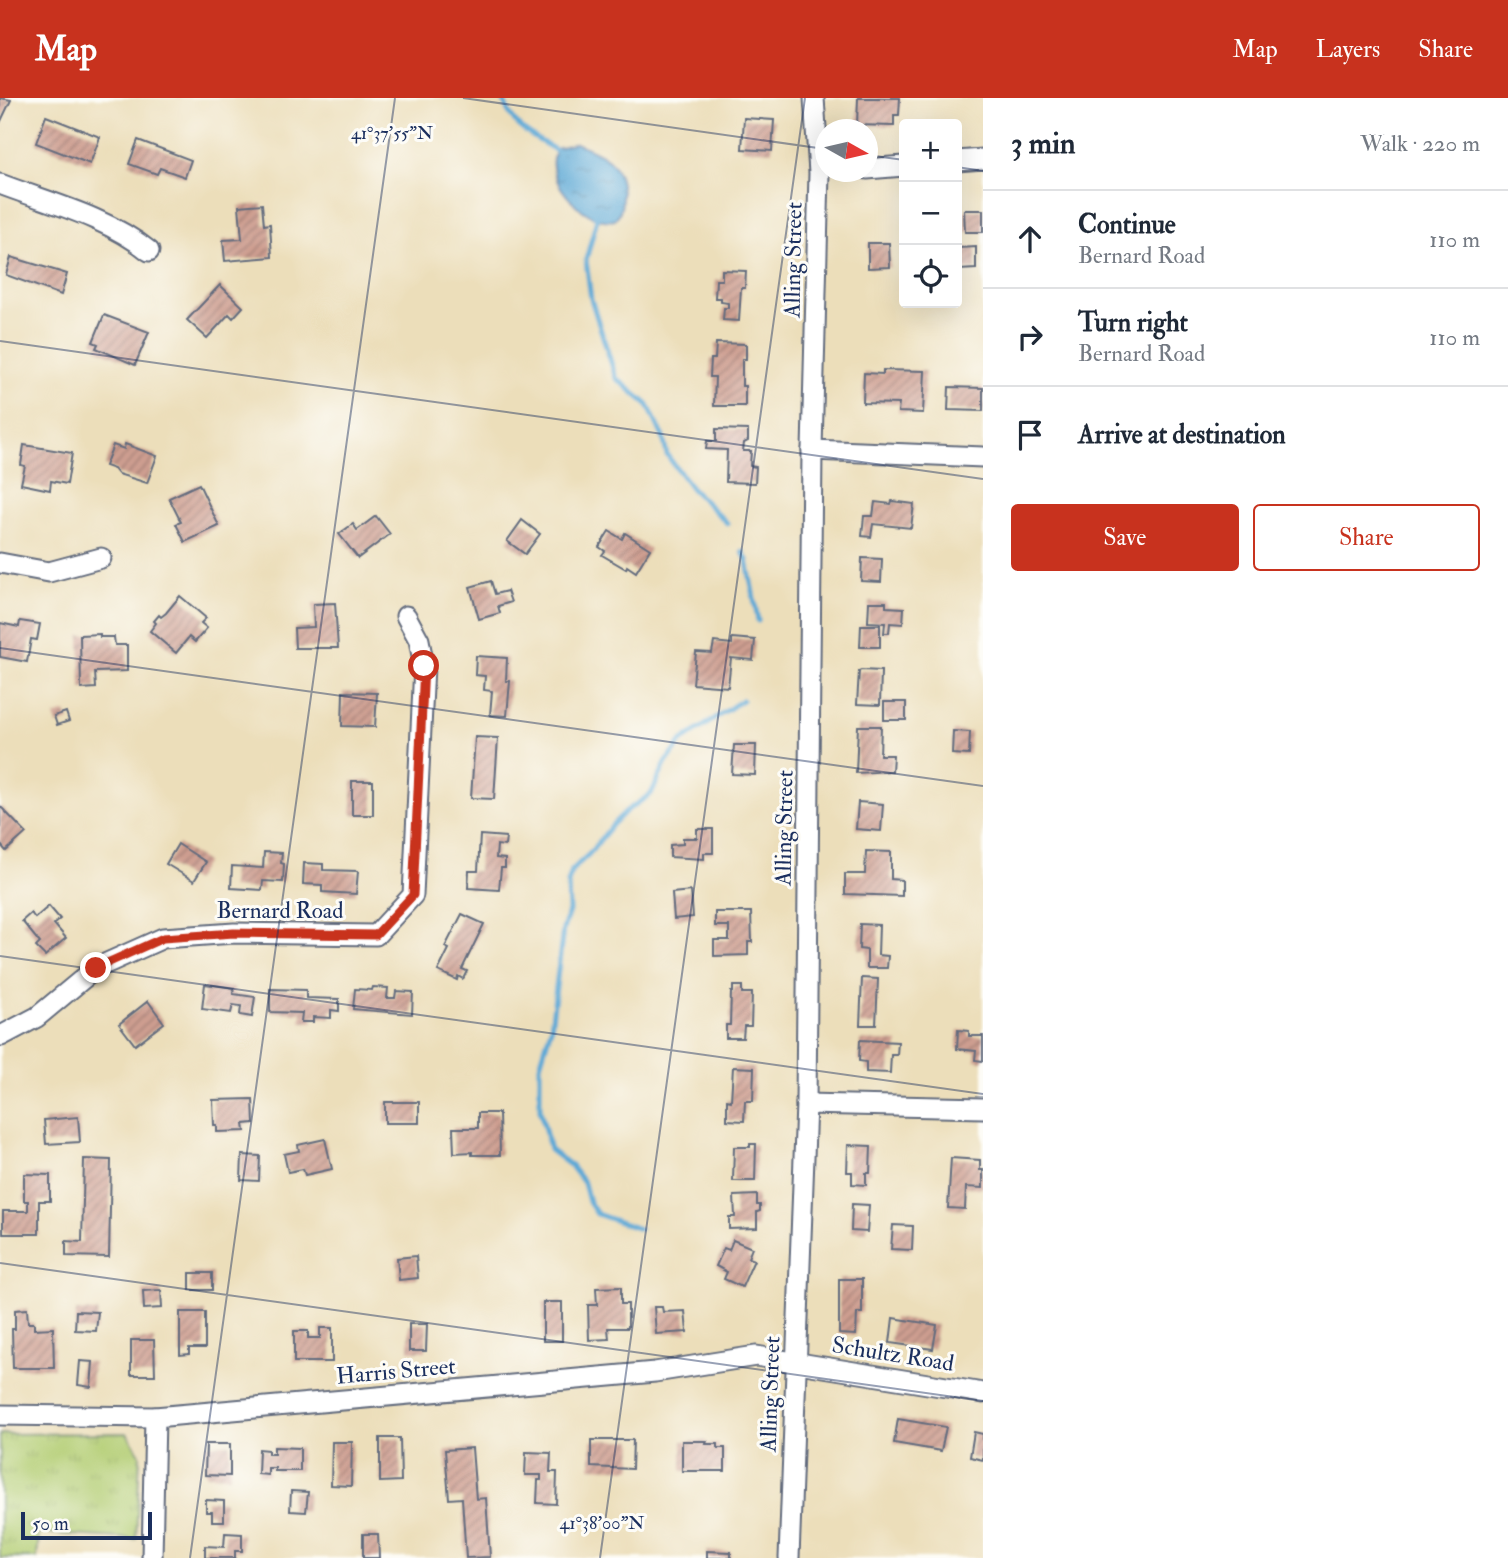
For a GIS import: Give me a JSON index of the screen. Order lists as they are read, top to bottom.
{
  "streets": {
    "street": [
      "Alling Street",
      "Bernard Road",
      "Schultz Road",
      "Harris Street"
    ]
  },
  "crossings": [
    ["Alling Street", "Schultz Road"],
    ["Alling Street", "Harris Street"],
    ["Schultz Road", "Harris Street"]
  ],
  "scale_bar": "50 m",
  "north": "right",
  "page": {
    "header": "Map",
    "nav": ["Map", "Layers", "Share"],
    "heading": ["3 min", "Walk · 220 m"],
    "map_buttons": ["+", "−"],
    "list": [
      ["Continue", "Bernard Road", "110 m"],
      ["Turn right", "Bernard Road", "110 m"],
      "Arrive at destination"
    ],
    "buttons": ["Save", "Share"],
    "scale": "50 m"
  },
  "coordinates": ["41°37'55\"N", "41°38'00\"N"]
}
